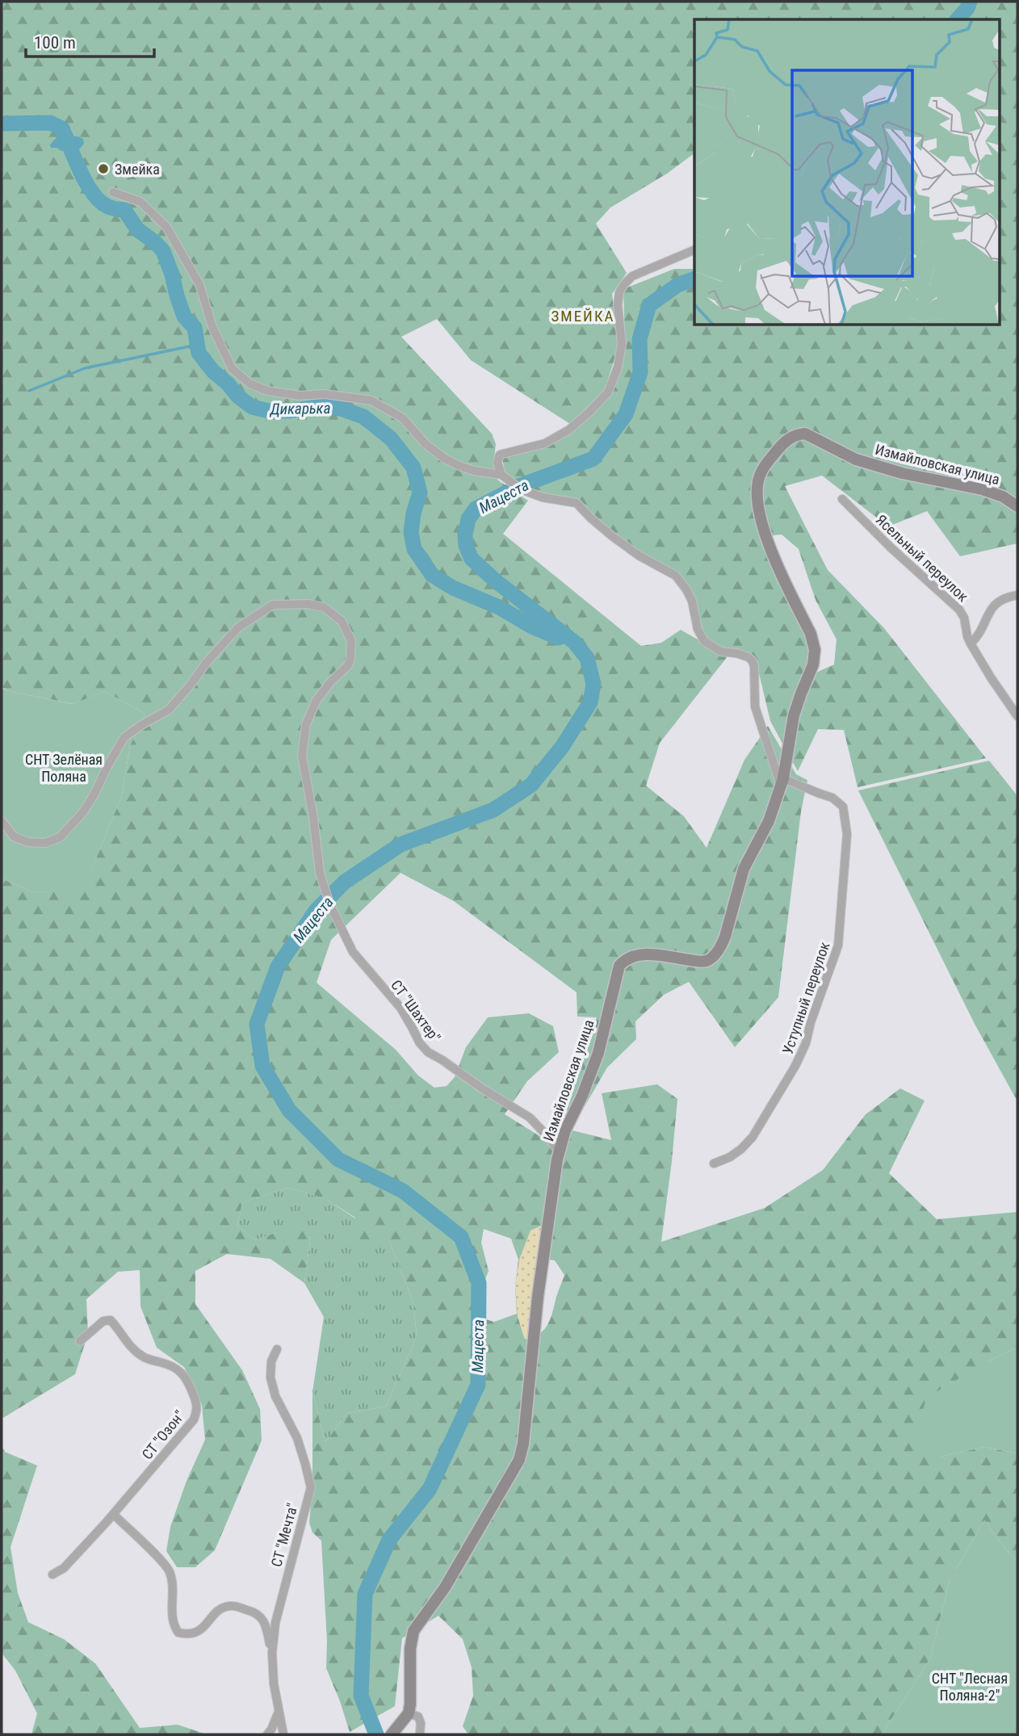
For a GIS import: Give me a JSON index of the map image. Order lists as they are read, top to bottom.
{
  "streets": {
    "street": [
      "Измайловская улица",
      "Ясельный переулок",
      "Уступный переулок",
      "СТ \"Шахтер\"",
      "СТ \"Озон\"",
      "СТ \"Мечта\""
    ]
  },
  "crossings": [
    ["Измайловская улица", "Уступный переулок"],
    ["Измайловская улица", "СТ \"Шахтер\""]
  ],
  "districts": ["ЗМЕЙКА"],
  "water": ["Дикарька", "Мацеста"],
  "parks": ["СНТ Зелёная Поляна", "СНТ \"Лесная Поляна-2\""],
  "places": ["Змейка"],
  "scale_bar": "100 m"
}
